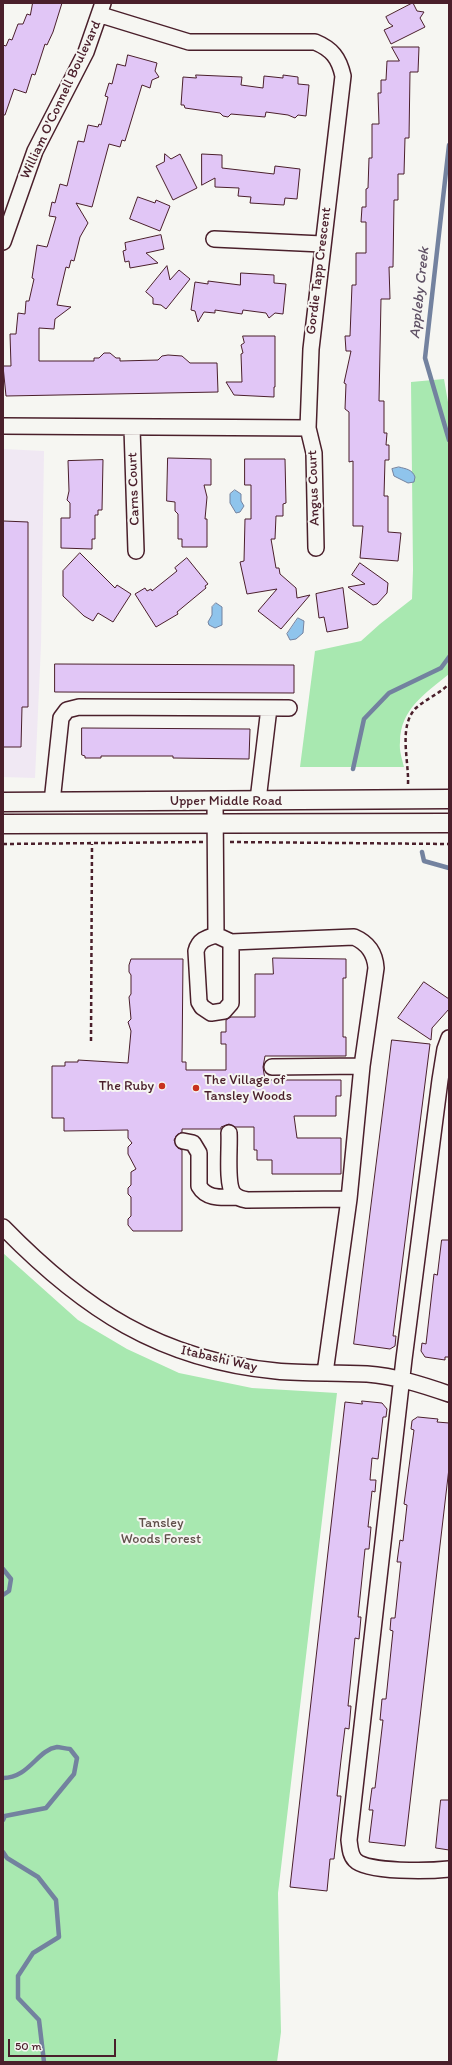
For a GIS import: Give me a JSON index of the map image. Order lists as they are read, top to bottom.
{
  "streets": {
    "main road": ["Upper Middle Road"],
    "street": [
      "William O'Connell Boulevard",
      "Gordie Tapp Crescent",
      "Angus Court",
      "Carns Court",
      "Itabashi Way"
    ]
  },
  "crossings": [
    ["William O'Connell Boulevard", "Gordie Tapp Crescent"],
    ["Gordie Tapp Crescent", "Angus Court"]
  ],
  "water": ["Appleby Creek"],
  "parks": ["Tansley Woods Forest"],
  "places": ["The Ruby", "The Village of Tansley Woods"],
  "scale_bar": "50 m"
}
